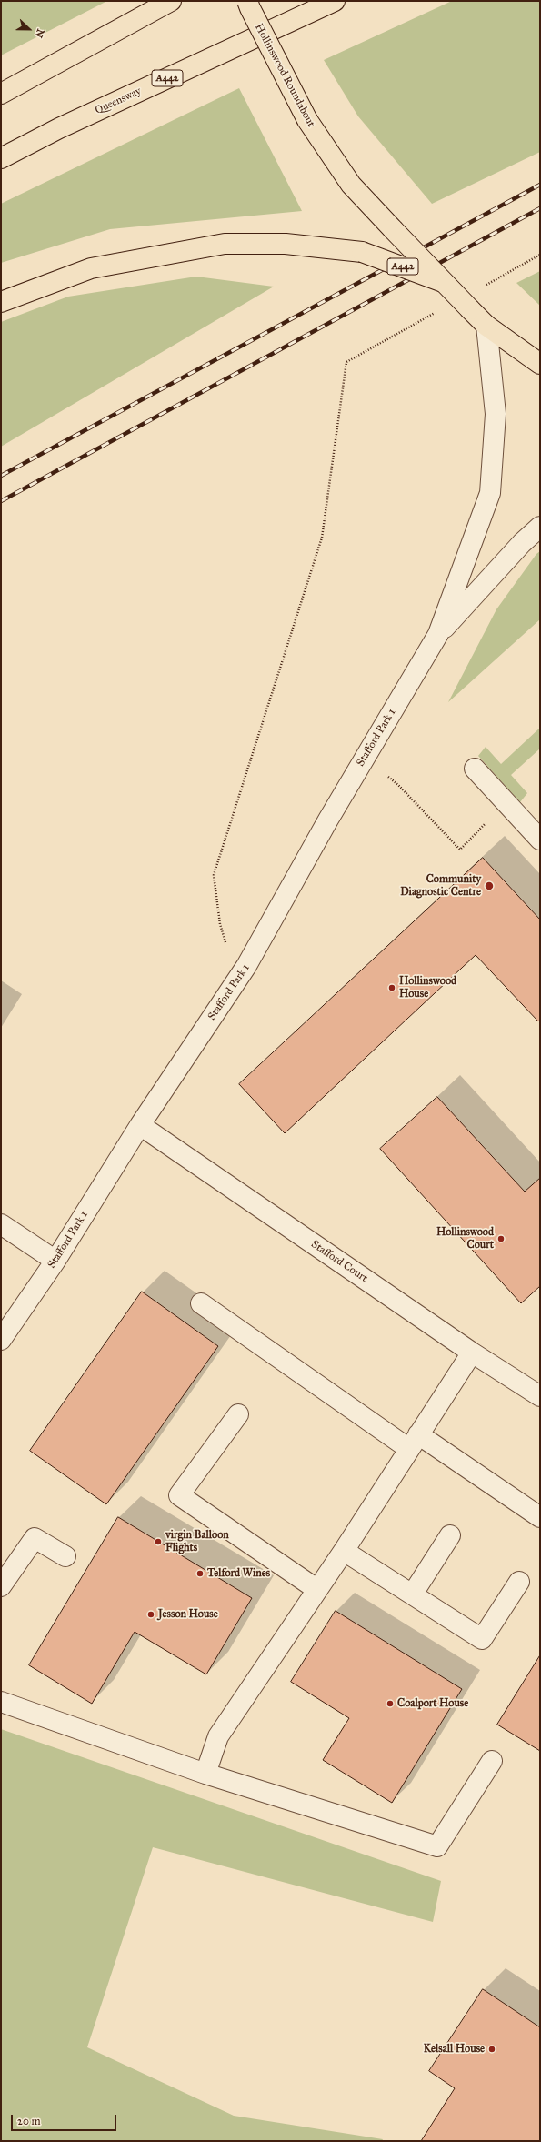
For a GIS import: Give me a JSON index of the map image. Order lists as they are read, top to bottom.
{
  "streets": {
    "main road": ["Hollinswood Roundabout", "A442", "Queensway"],
    "street": ["Stafford Park 1", "Stafford Court"]
  },
  "crossings": [
    ["Hollinswood Roundabout", "A442"],
    ["Stafford Park 1", "Stafford Court"]
  ],
  "places": [
    "Community Diagnostic Centre",
    "Hollinswood House",
    "Hollinswood Court",
    "virgin Balloon Flights",
    "Telford Wines",
    "Jesson House",
    "Coalport House",
    "Kelsall House"
  ],
  "scale_bar": "20 m",
  "north": "right"
}
